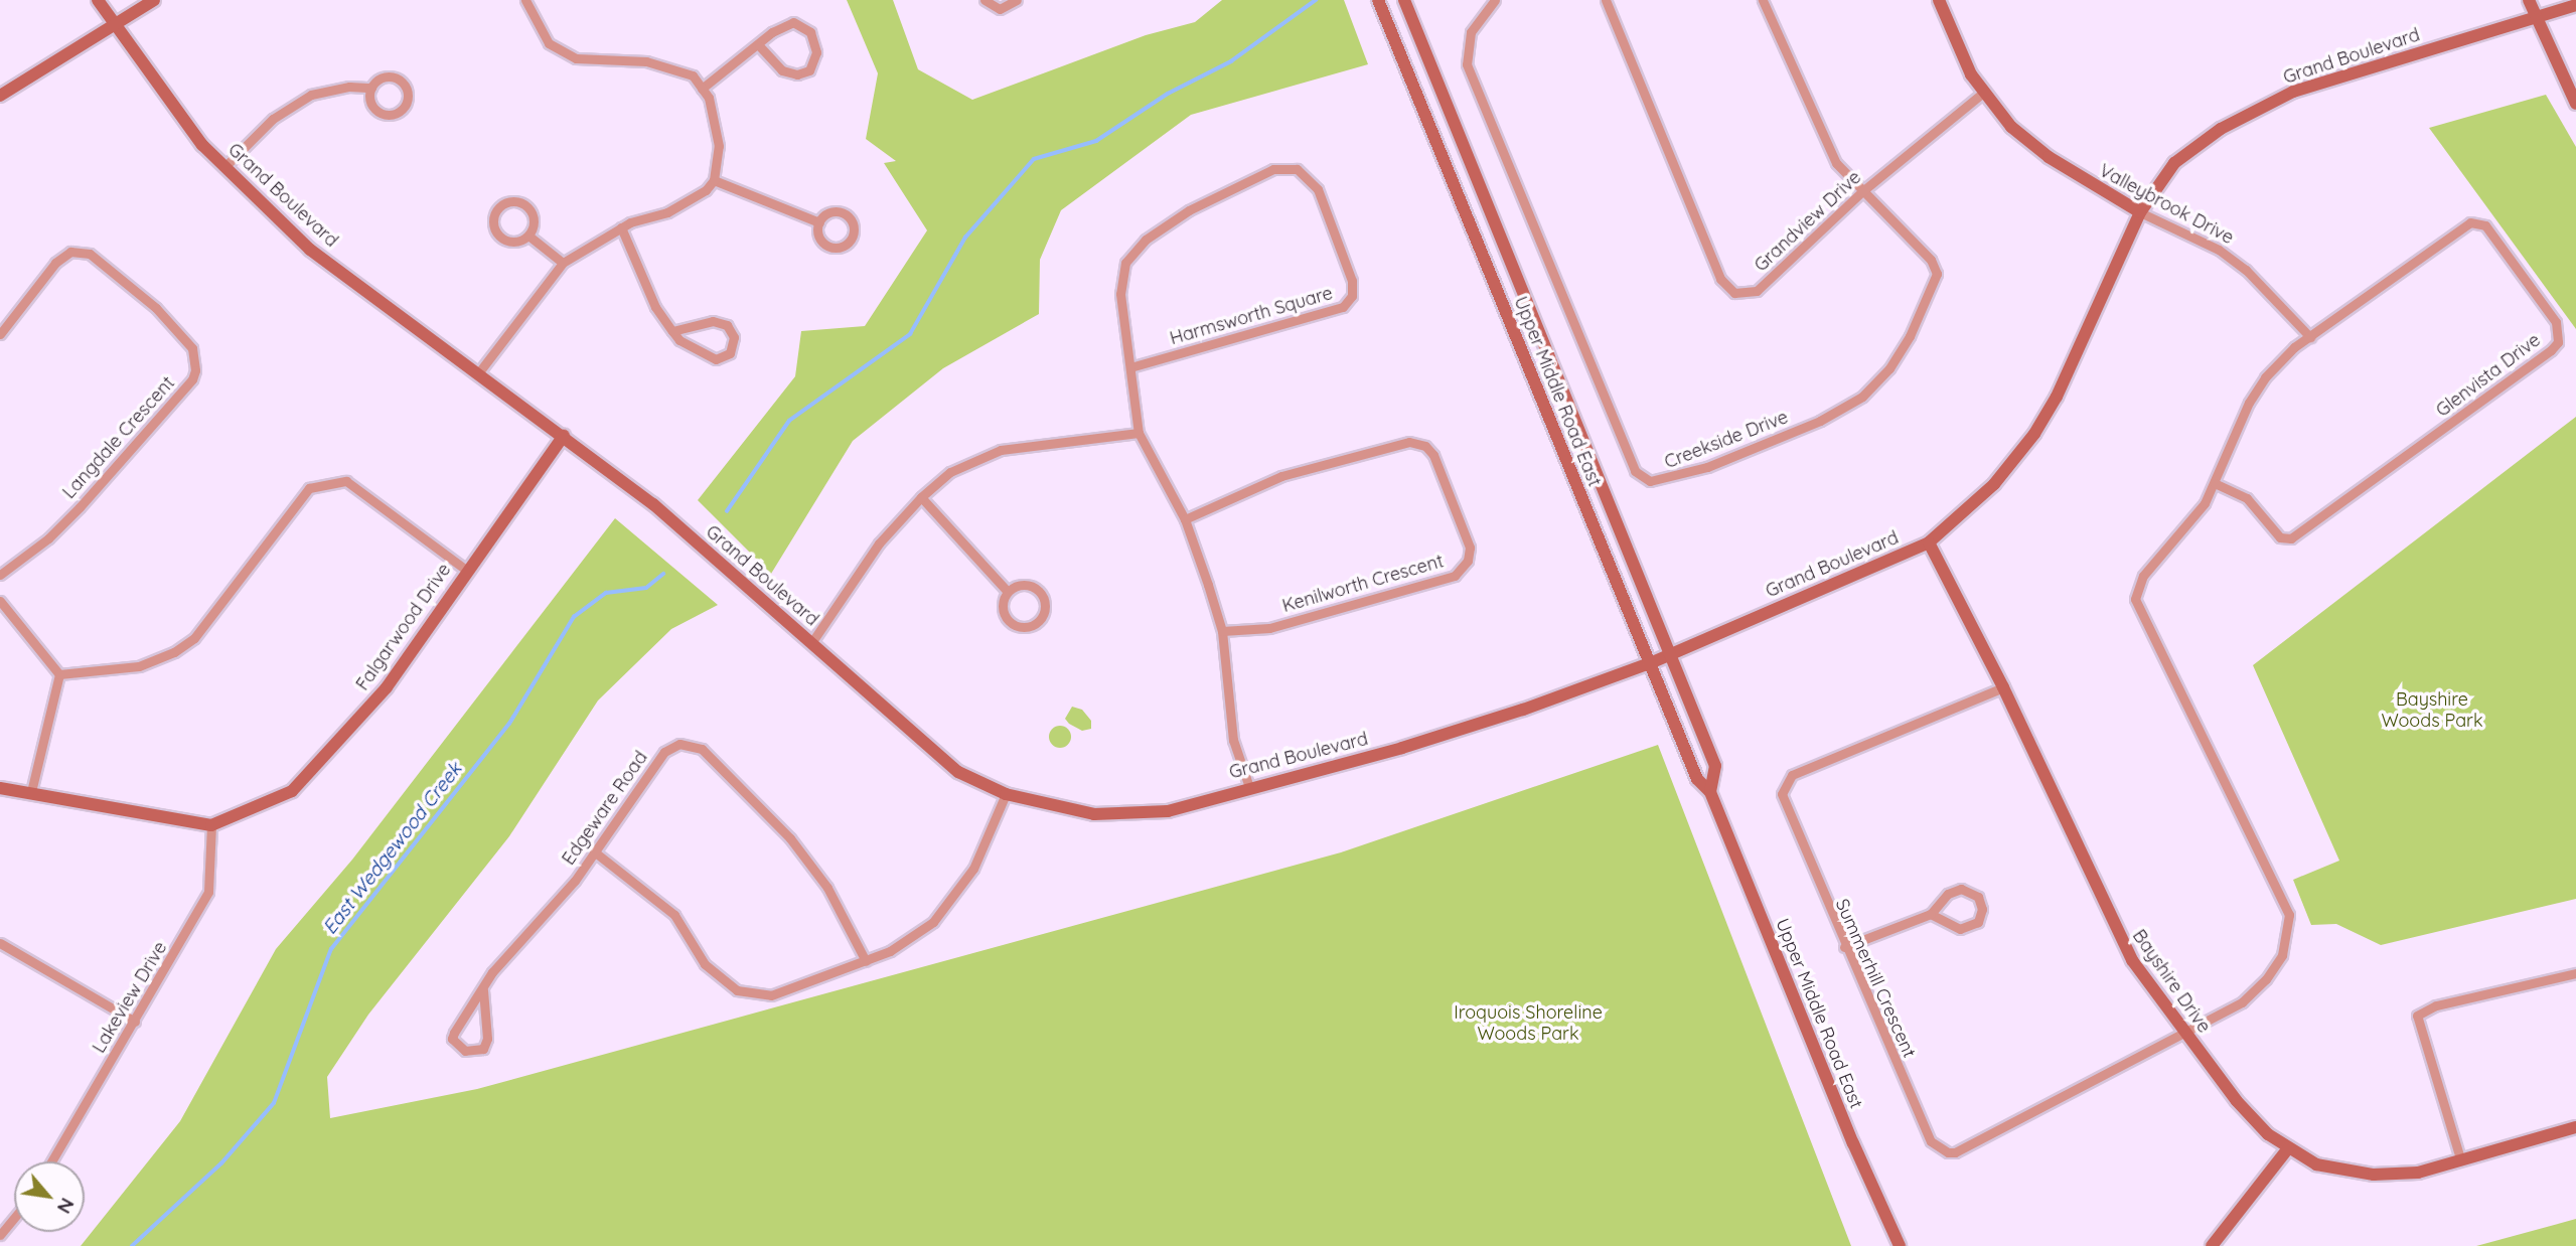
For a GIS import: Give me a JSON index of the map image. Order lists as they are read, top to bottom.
{
  "streets": {
    "street": [
      "Grand Boulevard",
      "Valleybrook Drive",
      "Grandview Drive",
      "Harmsworth Square",
      "Glenvista Drive",
      "Upper Middle Road East",
      "Langdale Crescent",
      "Creekside Drive",
      "Kenilworth Crescent",
      "Falgarwood Drive",
      "Edgeware Road",
      "Summerhill Crescent",
      "Bayshire Drive",
      "Lakeview Drive"
    ]
  },
  "crossings": [
    ["Grand Boulevard", "Valleybrook Drive"],
    ["Grand Boulevard", "Harmsworth Square"],
    ["Grand Boulevard", "Upper Middle Road East"],
    ["Grand Boulevard", "Falgarwood Drive"],
    ["Grand Boulevard", "Bayshire Drive"],
    ["Valleybrook Drive", "Grandview Drive"],
    ["Valleybrook Drive", "Glenvista Drive"],
    ["Grandview Drive", "Creekside Drive"],
    ["Harmsworth Square", "Kenilworth Crescent"],
    ["Glenvista Drive", "Summerhill Crescent"],
    ["Glenvista Drive", "Bayshire Drive"],
    ["Falgarwood Drive", "Lakeview Drive"],
    ["Summerhill Crescent", "Bayshire Drive"]
  ],
  "water": ["East Wedgewood Creek"],
  "parks": ["Bayshire Woods Park", "Iroquois Shoreline Woods Park"],
  "north": "bottom right"
}
